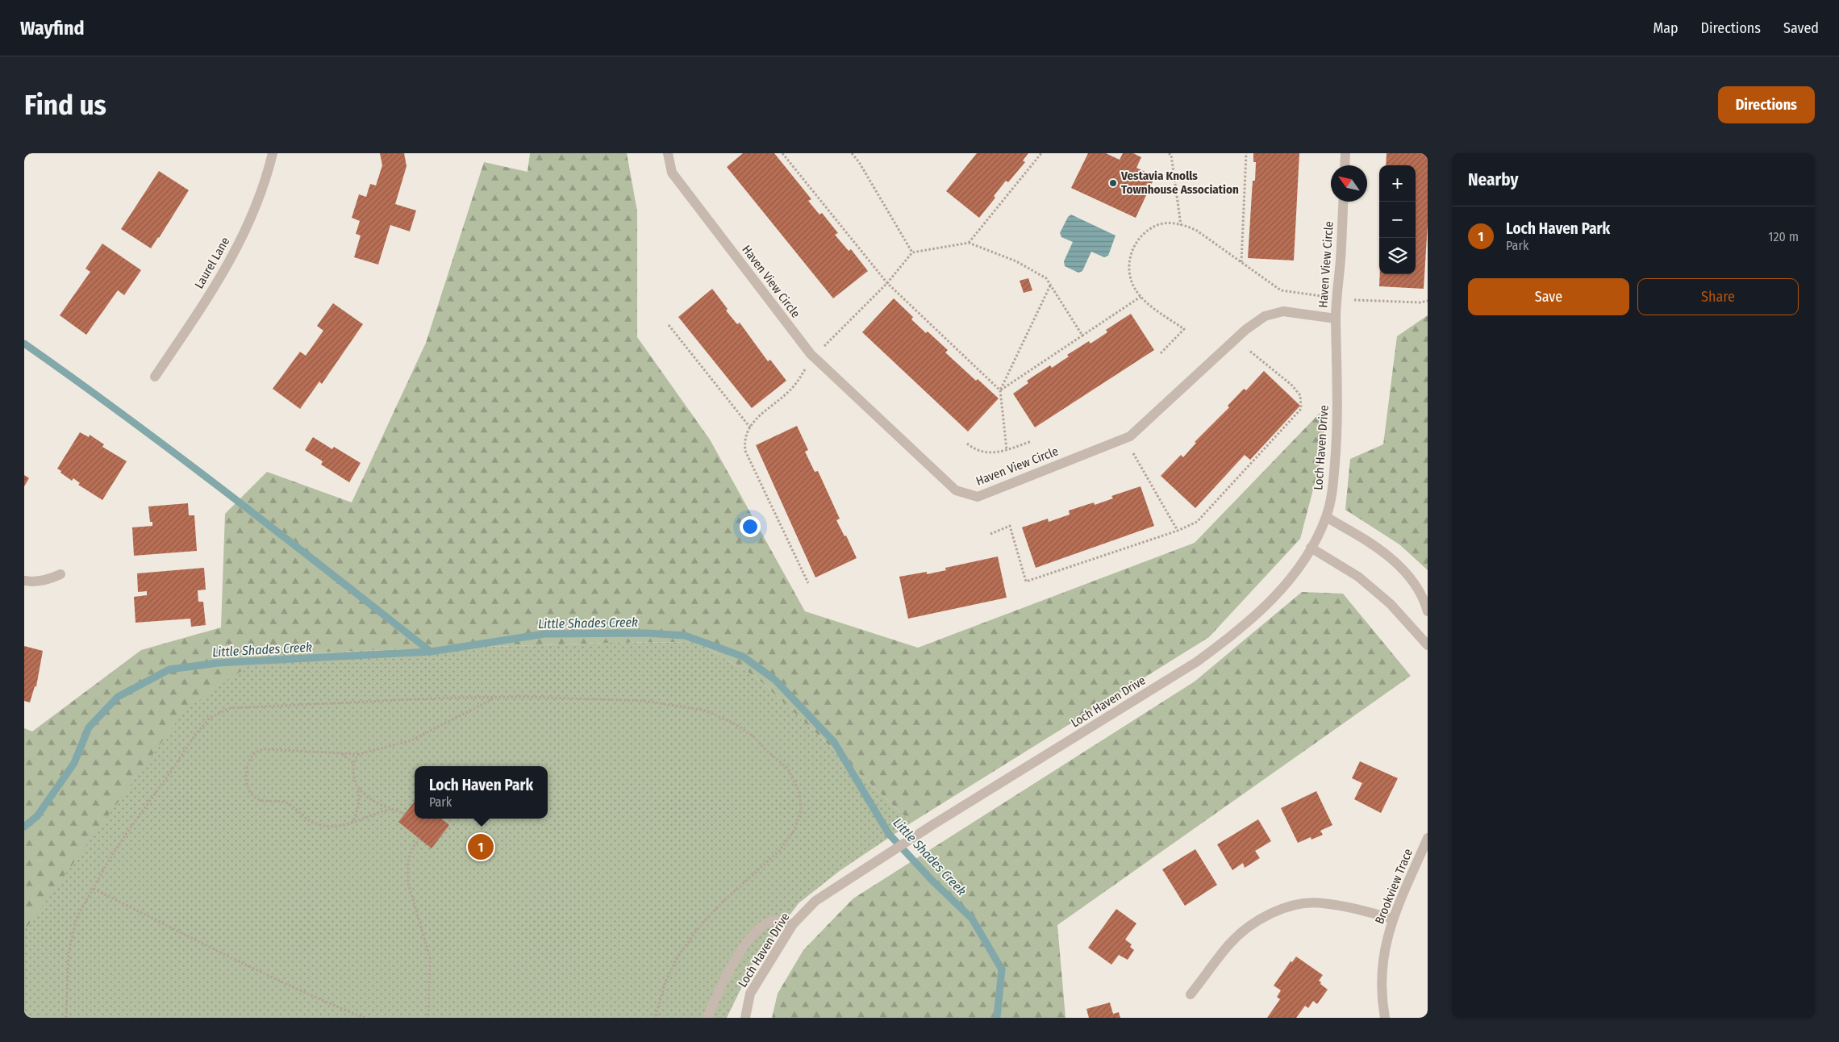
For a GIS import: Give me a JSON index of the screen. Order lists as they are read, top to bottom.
{
  "streets": {
    "street": [
      "Laurel Lane",
      "Haven View Circle",
      "Loch Haven Drive",
      "Brookview Trace"
    ]
  },
  "crossings": [
    ["Haven View Circle", "Loch Haven Drive"]
  ],
  "water": ["Little Shades Creek"],
  "places": ["Vestavia Knolls Townhouse Association"],
  "north": "top left",
  "page": {
    "header": "Wayfind",
    "nav": ["Map", "Directions", "Saved"],
    "buttons": [
      "Directions",
      ["Save", "Share"]
    ],
    "title": "Find us",
    "heading": "Nearby",
    "map_buttons": ["+", "−"],
    "list": [
      {
        "mark": "1",
        "name": "Loch Haven Park",
        "note": "Park",
        "value": "120 m"
      }
    ],
    "popup": ["Loch Haven Park", "Park"],
    "pins": "1"
  }
}
